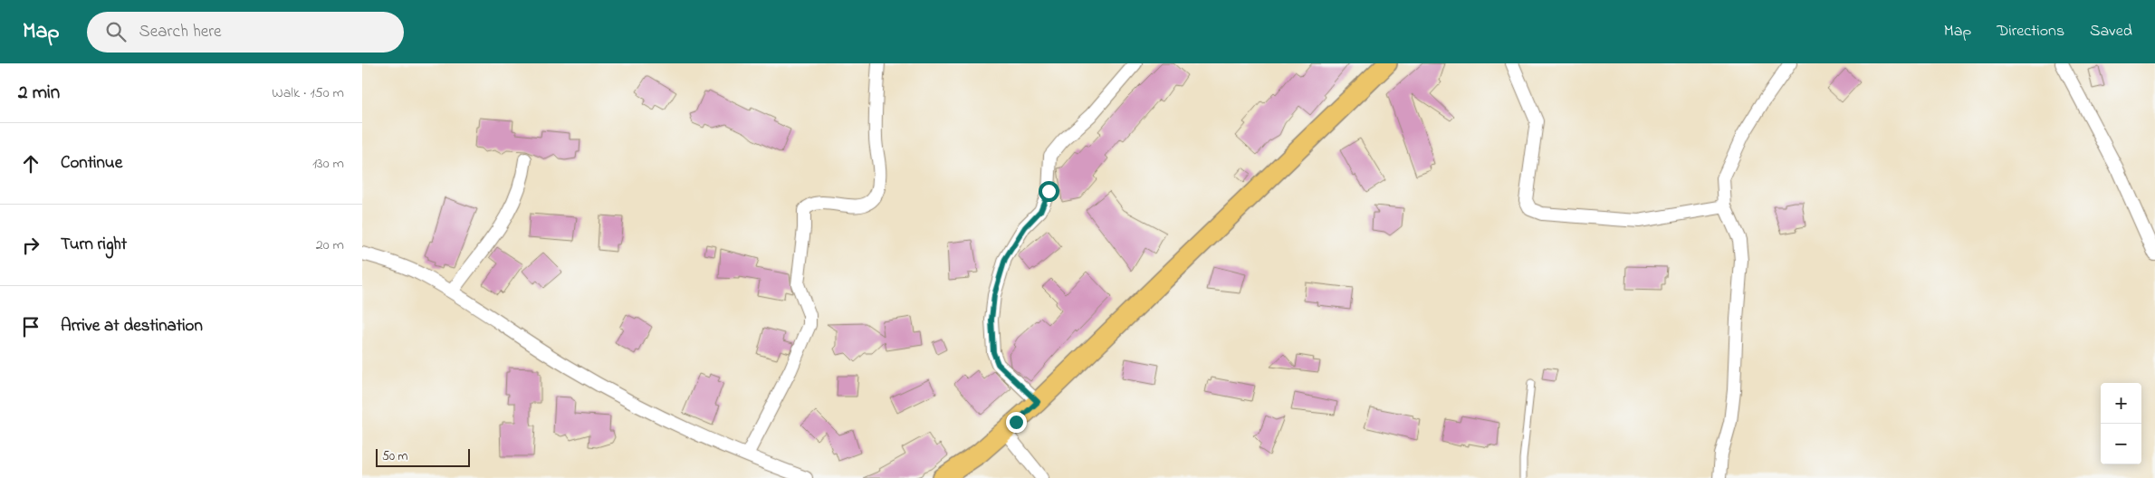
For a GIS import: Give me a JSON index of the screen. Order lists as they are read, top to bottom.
{
  "scale_bar": "50 m",
  "page": {
    "header": "Map",
    "search": "Search here",
    "nav": ["Map", "Directions", "Saved"],
    "heading": ["2 min", "Walk · 150 m"],
    "list": [
      ["Continue", "130 m"],
      ["Turn right", "20 m"],
      "Arrive at destination"
    ],
    "map_buttons": ["+", "−"],
    "scale": "50 m"
  }
}
